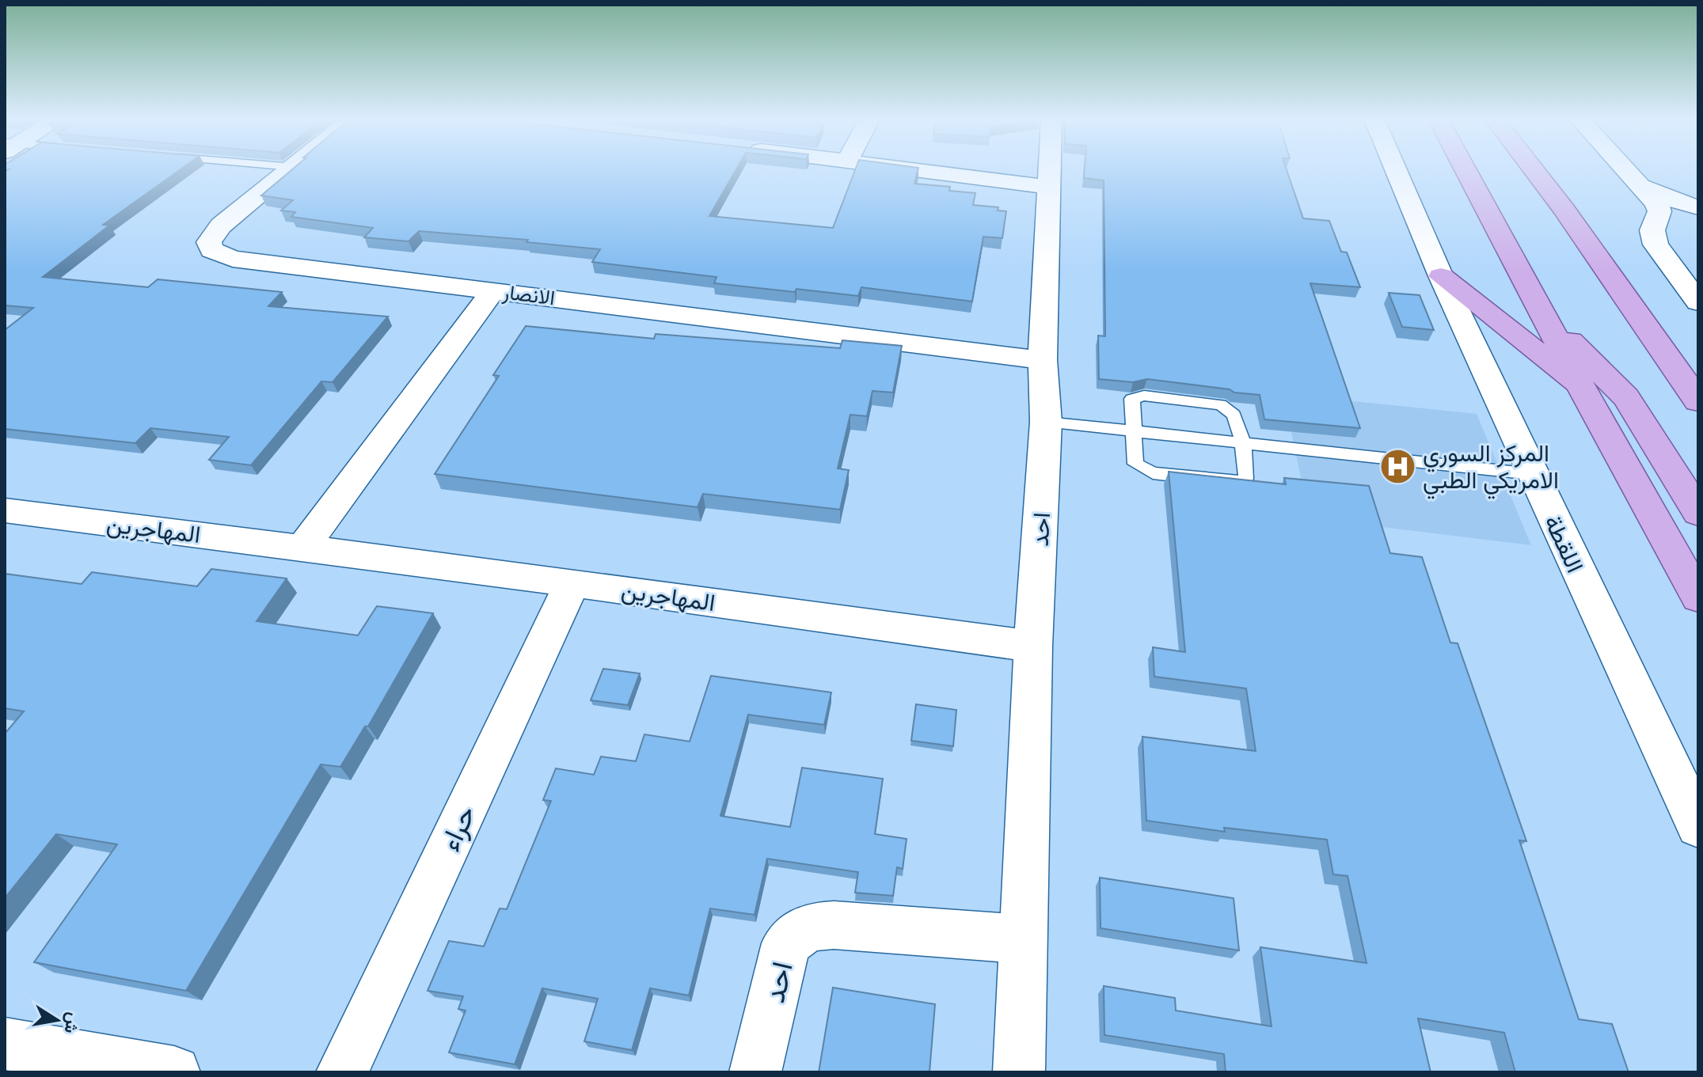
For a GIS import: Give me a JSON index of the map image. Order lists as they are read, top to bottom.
{
  "streets": {
    "street": [
      "الانصار",
      "المهاجرين",
      "احد",
      "اللقطة",
      "حراء"
    ]
  },
  "crossings": [
    ["الانصار", "احد"],
    ["المهاجرين", "احد"],
    ["المهاجرين", "حراء"]
  ],
  "places": {
    "hospital": ["المركز السوري الامريكي الطبي"]
  },
  "north": "right"
}
